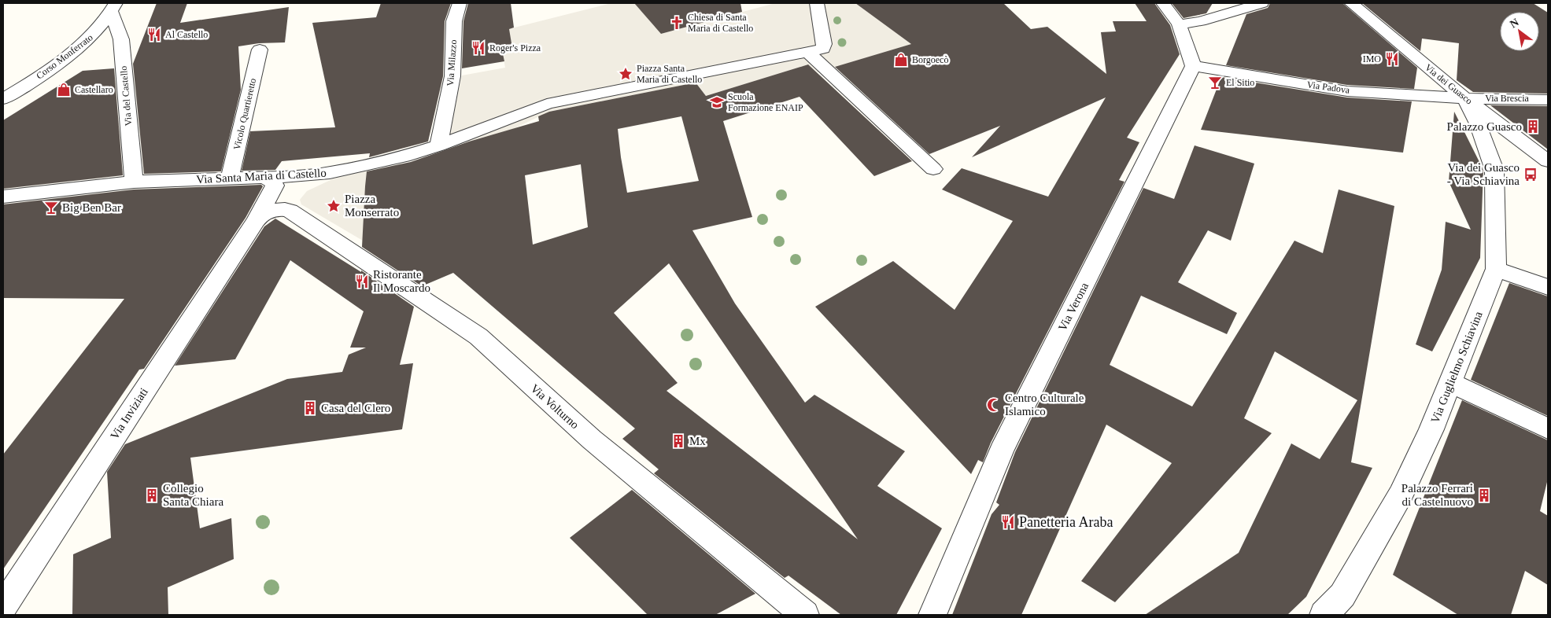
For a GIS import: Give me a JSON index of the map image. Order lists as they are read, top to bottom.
{
  "streets": {
    "street": [
      "Corso Monferrato",
      "Via Milazzo",
      "Via dei Guasco",
      "Via Padova",
      "Via del Castello",
      "Via Brescia",
      "Vicolo Quartieretto",
      "Via Santa Maria di Castello",
      "Via Verona",
      "Via Guglielmo Schiavina",
      "Via Volturno",
      "Via Inviziati"
    ]
  },
  "crossings": [
    ["Corso Monferrato", "Via del Castello"],
    ["Via Milazzo", "Via Santa Maria di Castello"],
    ["Via dei Guasco", "Via Padova"],
    ["Via dei Guasco", "Via Brescia"],
    ["Via dei Guasco", "Via Guglielmo Schiavina"],
    ["Via Padova", "Via Brescia"],
    ["Via Padova", "Via Verona"],
    ["Via Padova", "Via Guglielmo Schiavina"],
    ["Via del Castello", "Via Santa Maria di Castello"],
    ["Via Brescia", "Via Guglielmo Schiavina"],
    ["Vicolo Quartieretto", "Via Santa Maria di Castello"],
    ["Via Santa Maria di Castello", "Via Inviziati"]
  ],
  "places": {
    "church": ["Chiesa di Santa Maria di Castello"],
    "restaurant": [
      "Al Castello",
      "Roger's Pizza",
      "IMO",
      "Ristorante Il Moscardo",
      "Panetteria Araba"
    ],
    "shop": ["Borgoecò", "Castellaro"],
    "place": ["Piazza Santa Maria di Castello", "Piazza Monserrato"],
    "bar": ["El Sitio", "Big Ben Bar"],
    "school or university": ["Scuola Formazione ENAIP"],
    "building": [
      "Palazzo Guasco",
      "Casa del Clero",
      "Mx",
      "Collegio Santa Chiara",
      "Palazzo Ferrari di Castelnuovo"
    ],
    "bus stop": ["Via dei Guasco - Via Schiavina"],
    "mosque": ["Centro Culturale Islamico"]
  },
  "north": "top left"
}
